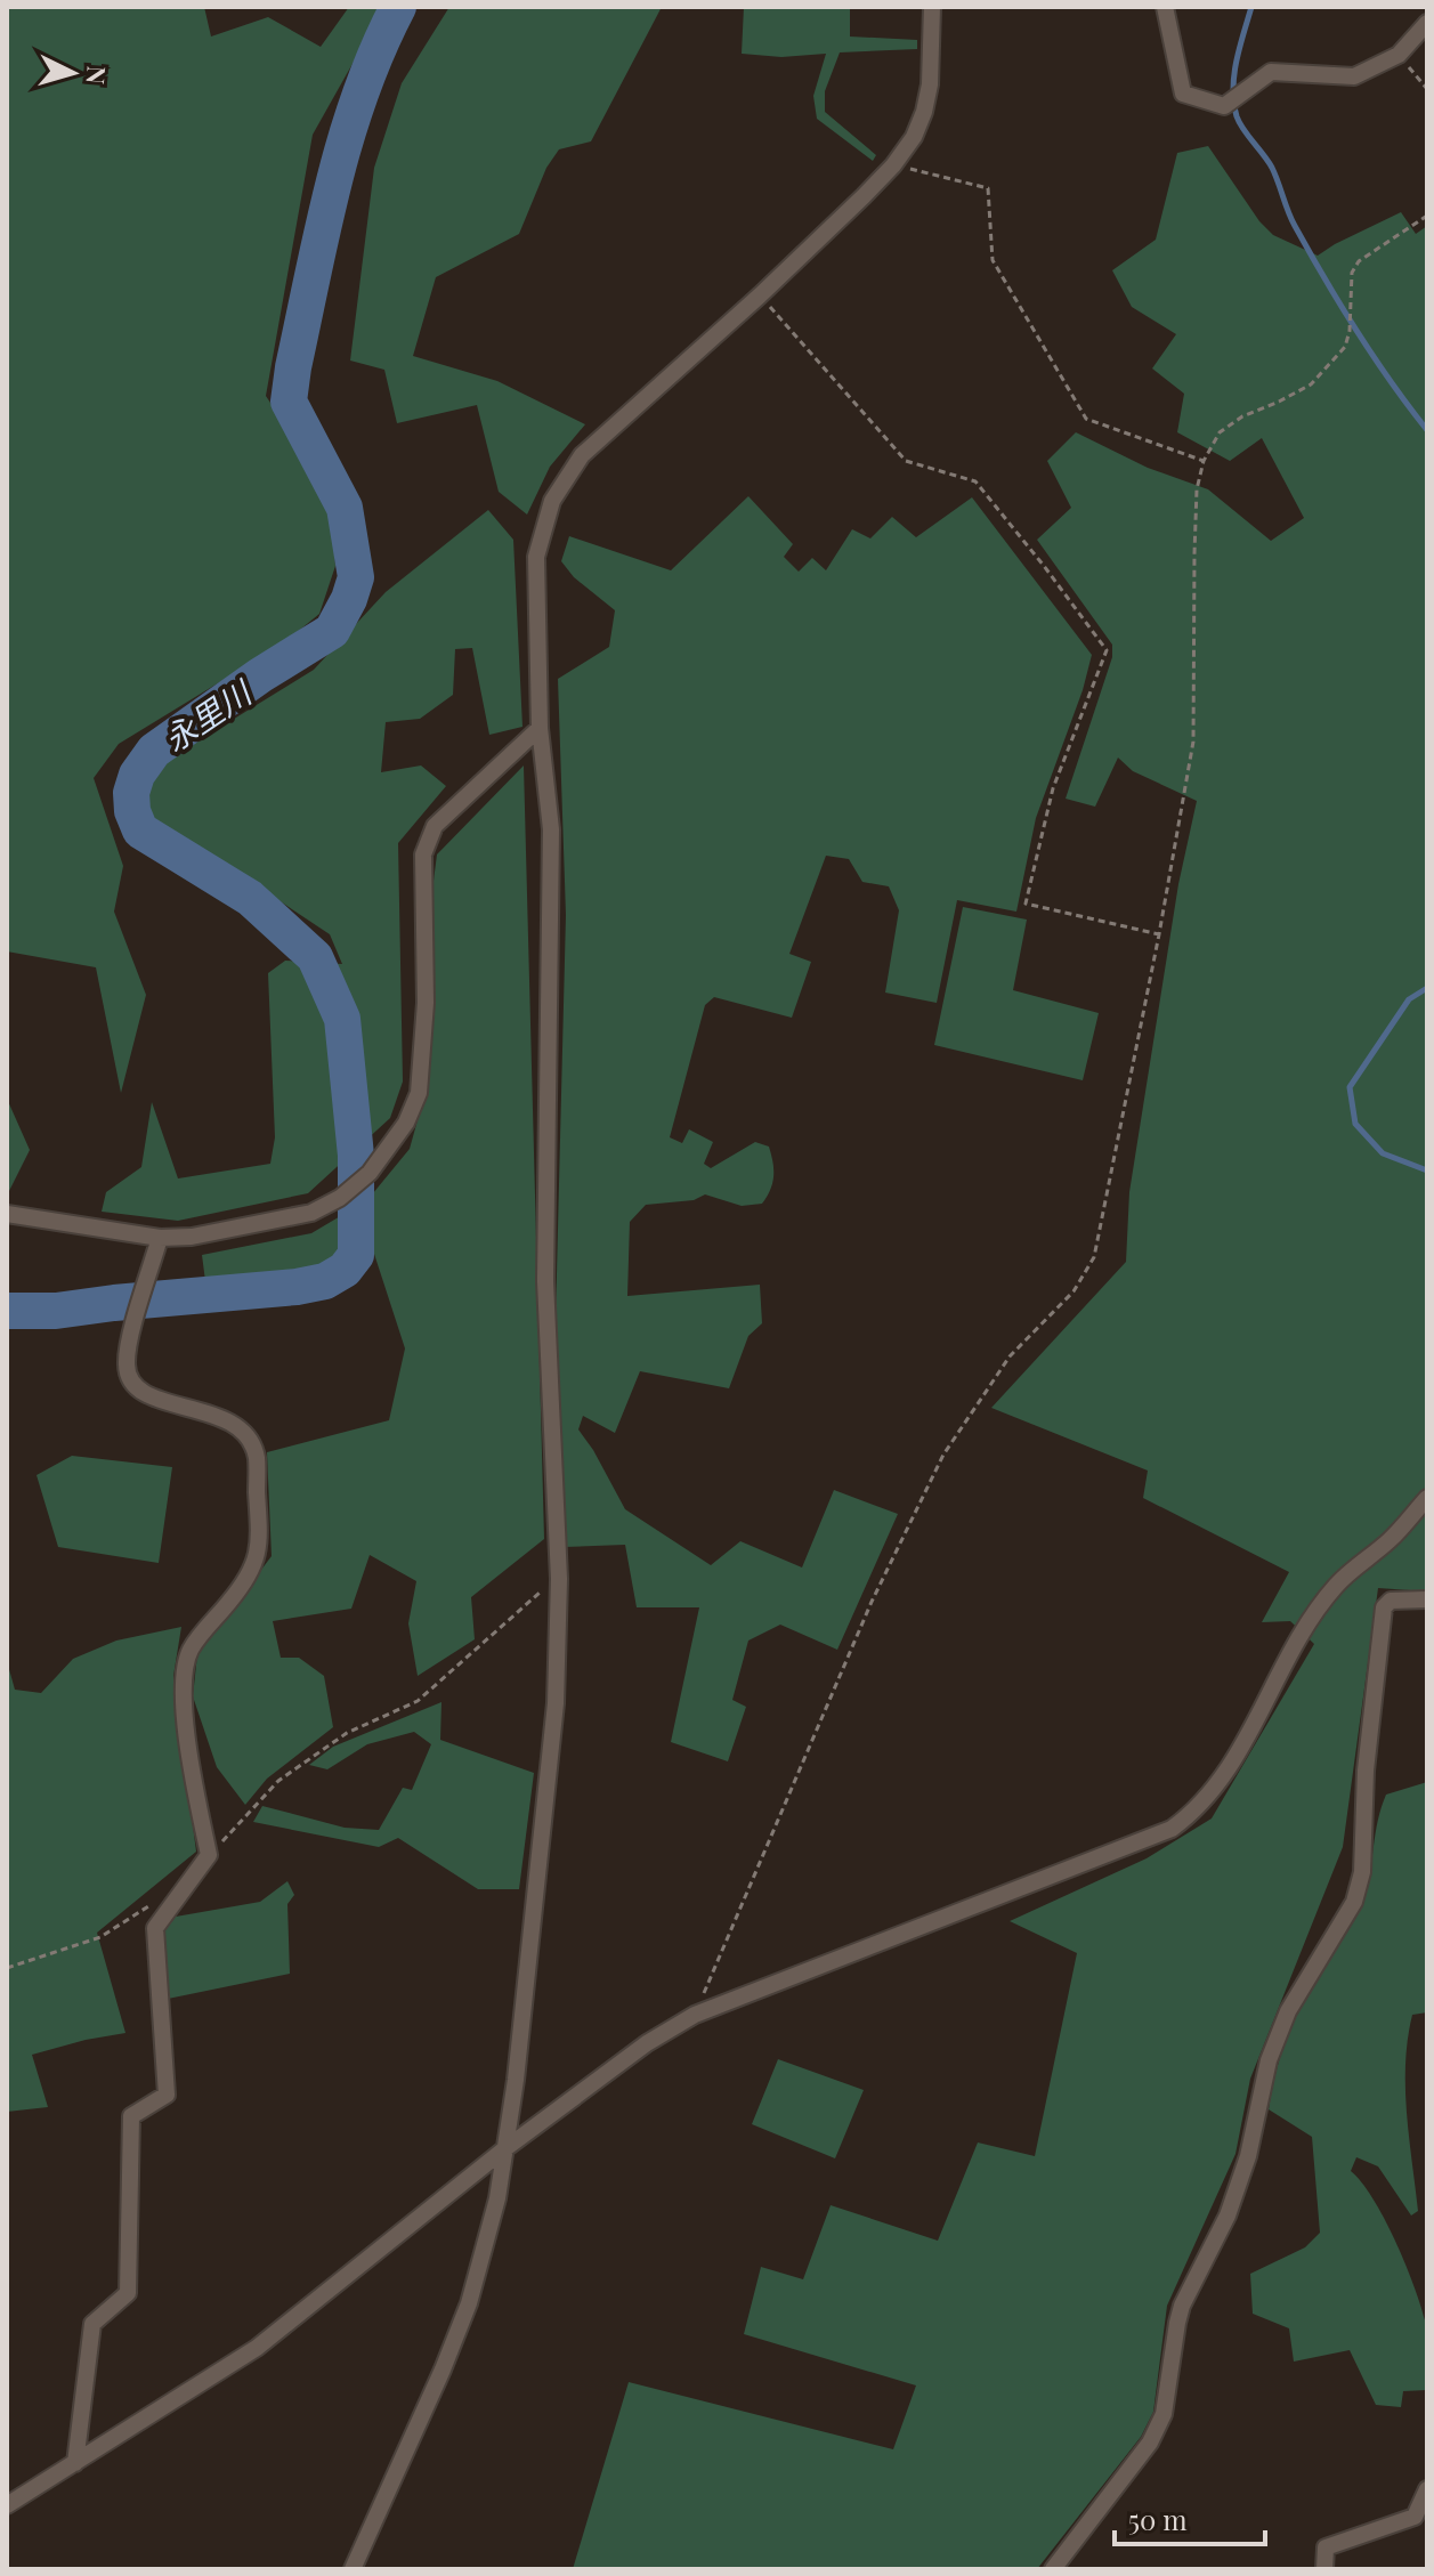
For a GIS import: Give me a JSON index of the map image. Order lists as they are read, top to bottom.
{
  "water": ["永里川"],
  "scale_bar": "50 m",
  "north": "right"
}
